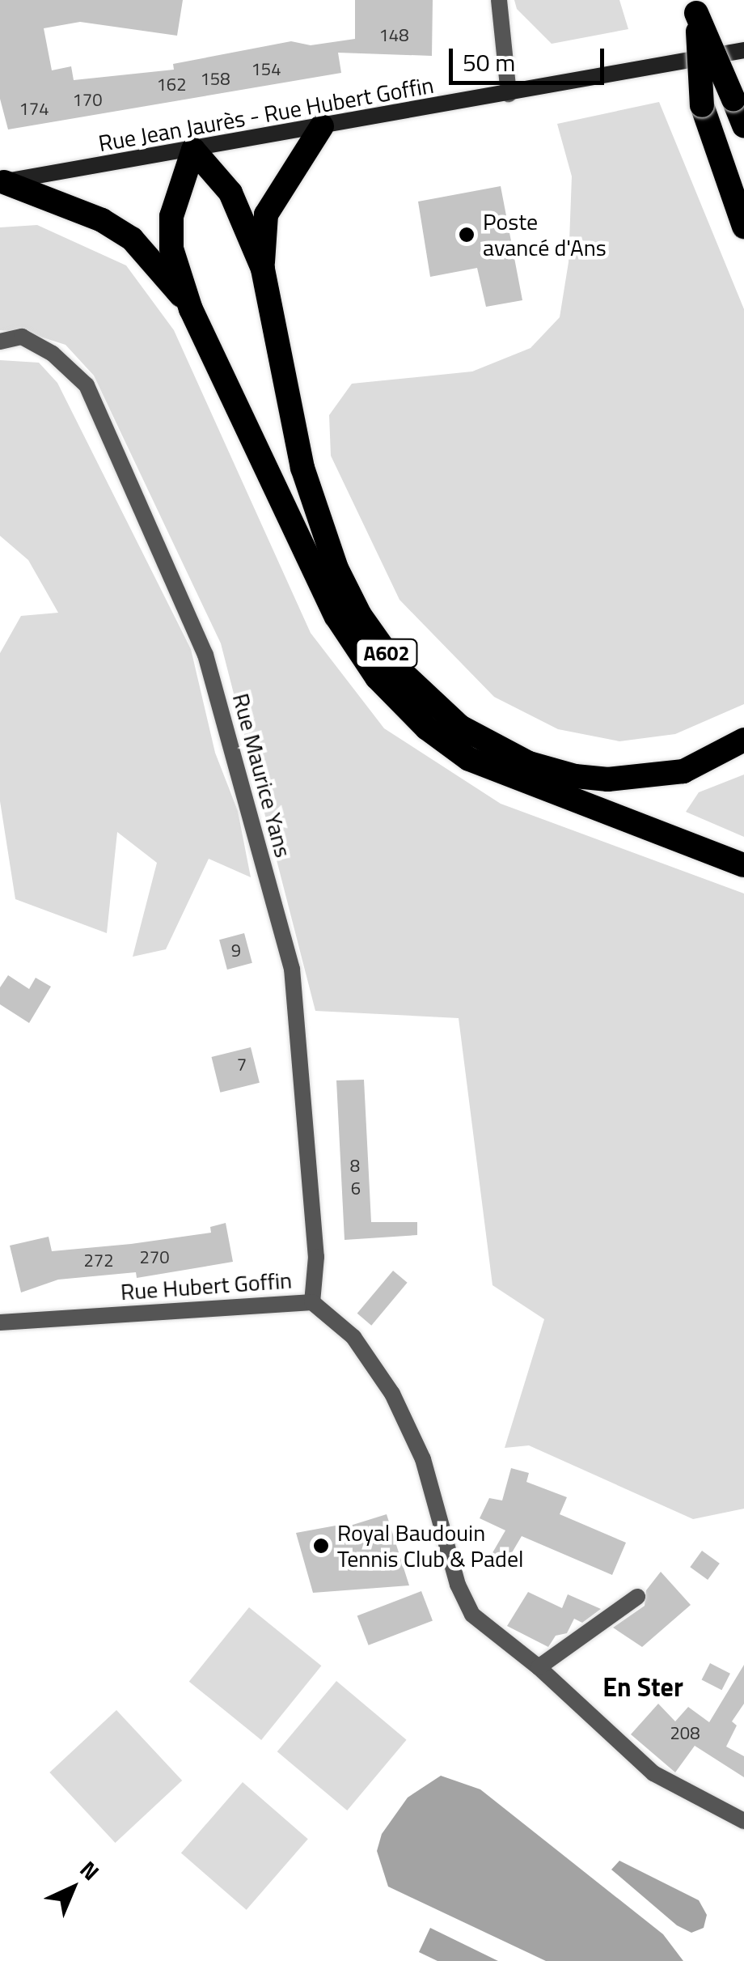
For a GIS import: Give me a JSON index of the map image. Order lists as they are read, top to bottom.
{
  "streets": {
    "highway": ["A602"],
    "main road": ["Rue Jean Jaurès - Rue Hubert Goffin"],
    "street": ["Rue Maurice Yans", "Rue Hubert Goffin"]
  },
  "crossings": [
    ["Rue Jean Jaurès - Rue Hubert Goffin", "A602"],
    ["Rue Maurice Yans", "Rue Hubert Goffin"]
  ],
  "districts": ["En Ster"],
  "places": ["Poste avancé d'Ans", "Royal Baudouin Tennis Club & Padel"],
  "house_numbers": [
    "148",
    "154",
    "158",
    "162",
    "170",
    "174",
    "9",
    "7",
    "8",
    "6",
    "270",
    "272",
    "208"
  ],
  "scale_bar": "50 m",
  "north": "top right"
}
